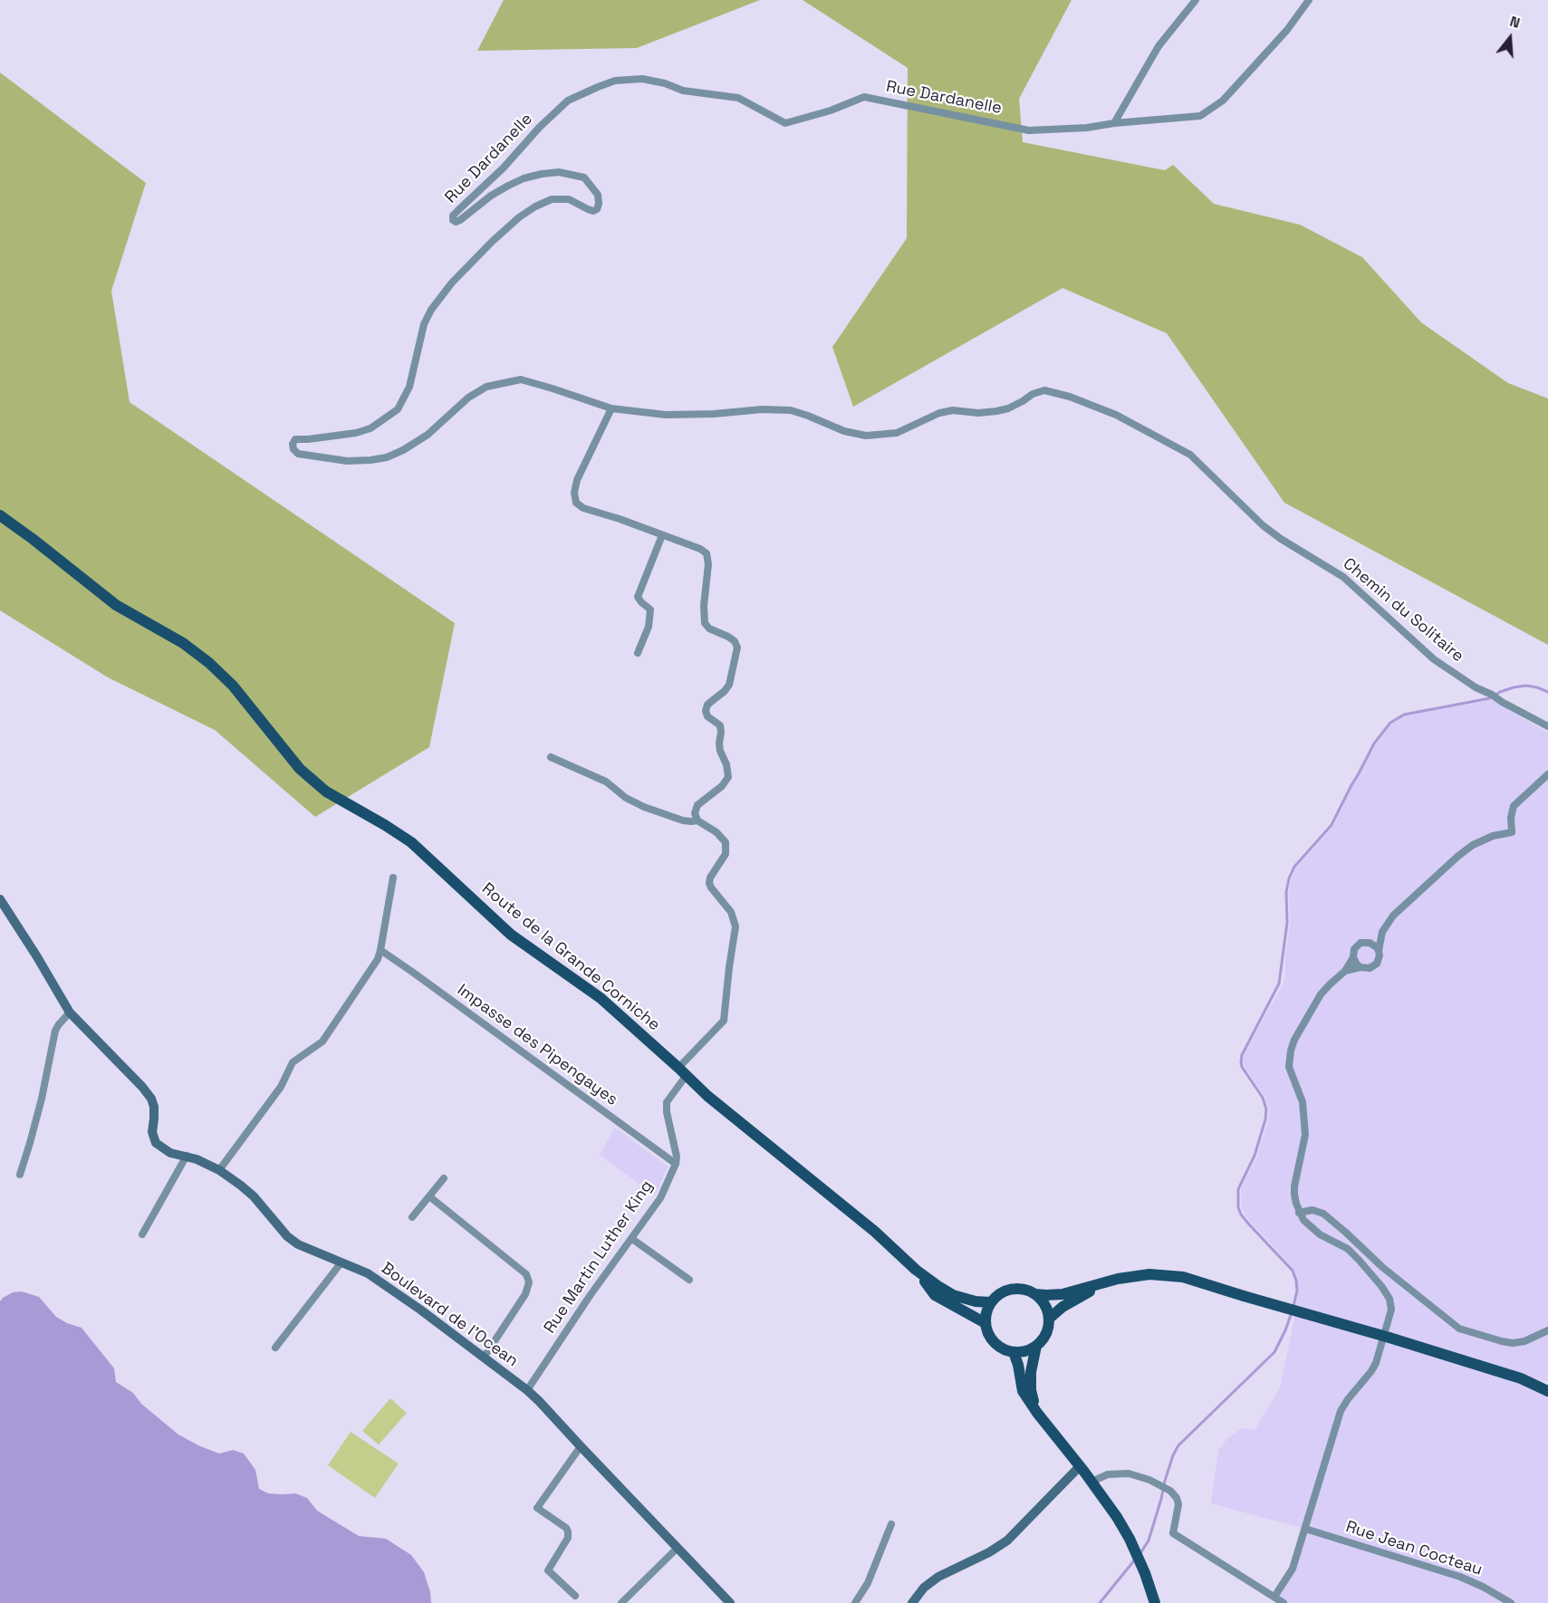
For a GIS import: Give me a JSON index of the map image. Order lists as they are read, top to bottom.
{
  "streets": {
    "main road": ["Route de la Grande Corniche"],
    "street": [
      "Rue Dardanelle",
      "Chemin du Solitaire",
      "Impasse des Pipengayes",
      "Rue Martin Luther King",
      "Boulevard de l'Ocean",
      "Rue Jean Cocteau"
    ]
  },
  "crossings": [
    ["Rue Dardanelle", "Chemin du Solitaire"],
    ["Impasse des Pipengayes", "Rue Martin Luther King"],
    ["Rue Martin Luther King", "Boulevard de l'Ocean"]
  ],
  "north": "top"
}
